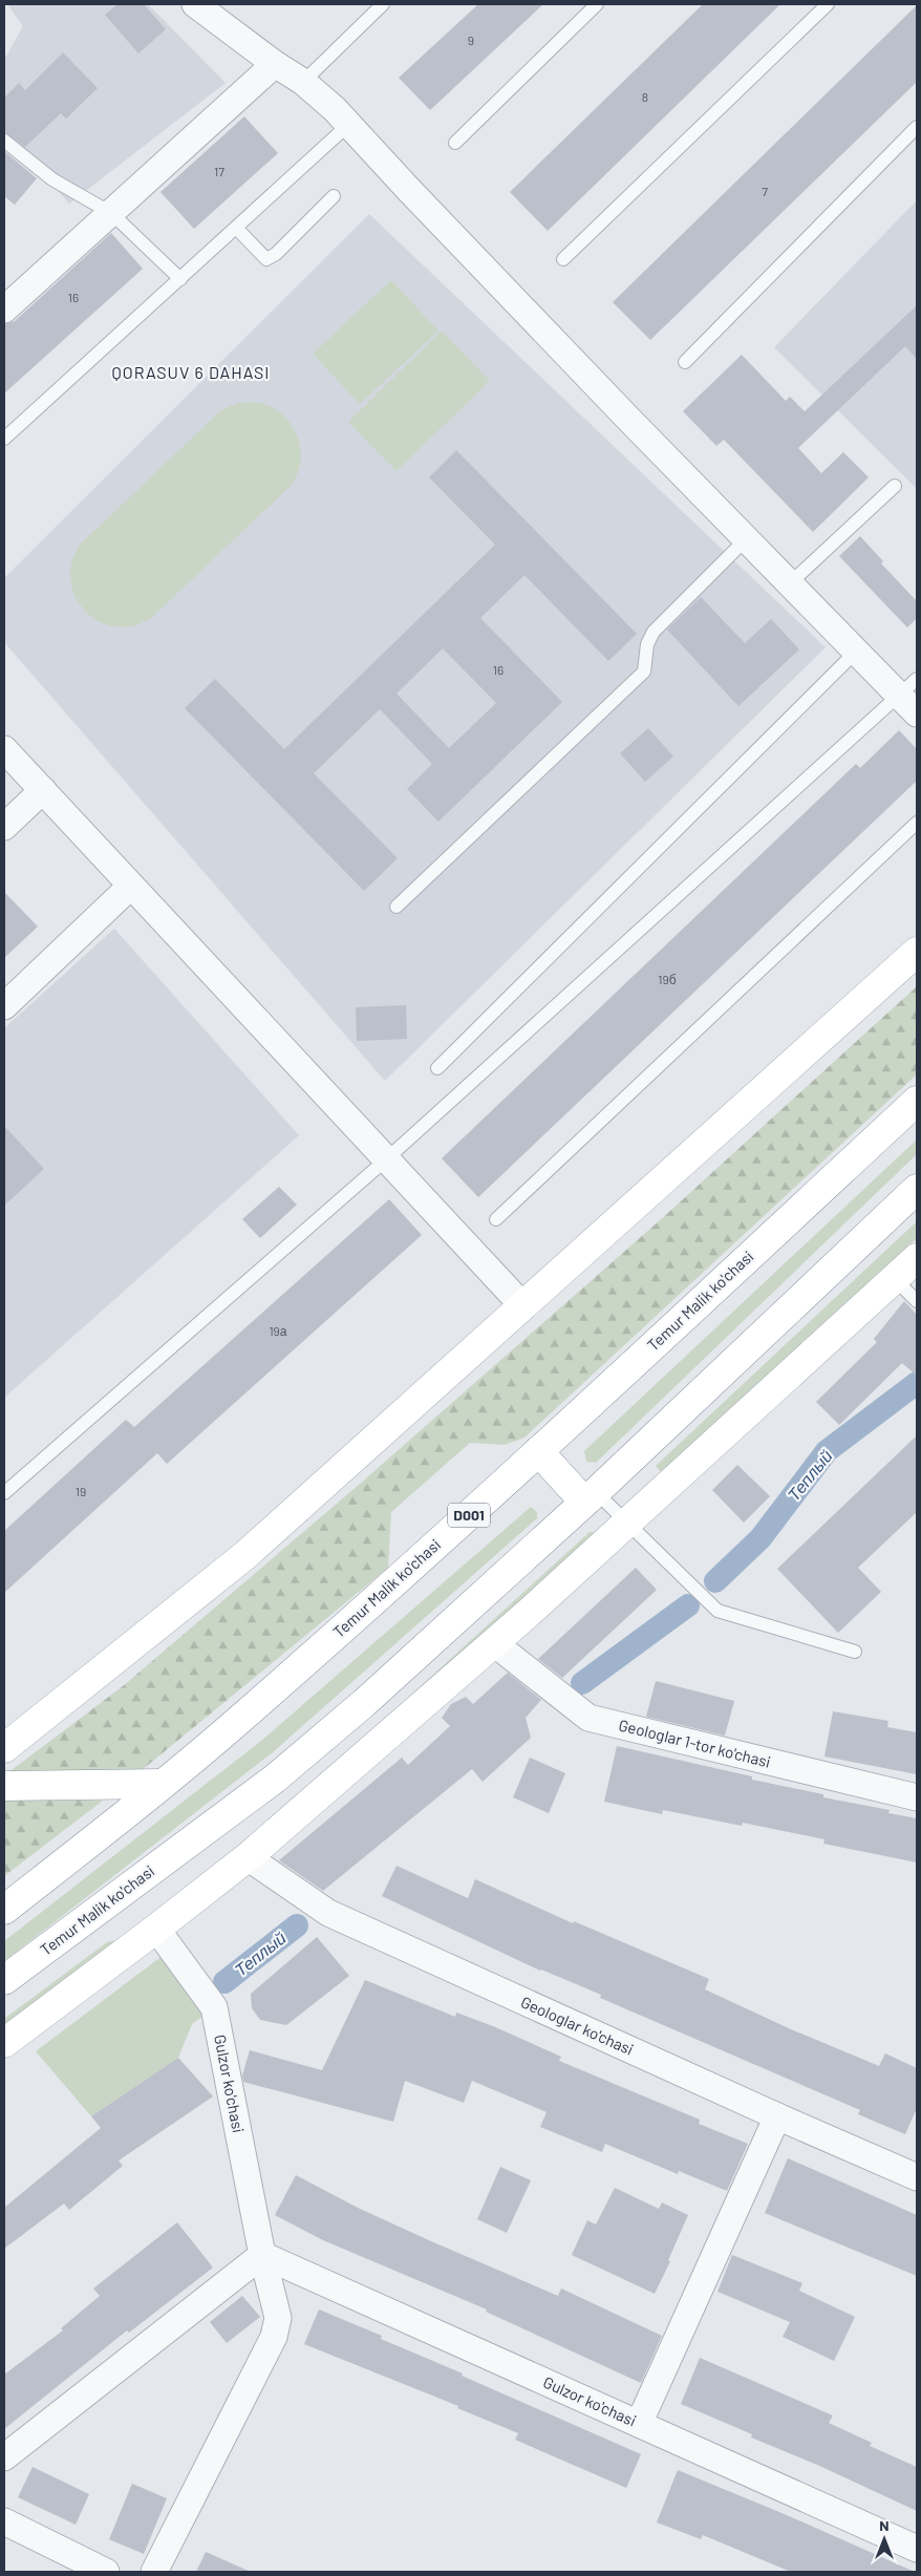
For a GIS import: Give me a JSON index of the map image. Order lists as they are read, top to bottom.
{
  "streets": {
    "main road": ["Temur Malik ko'chasi", "D001"],
    "street": ["Geologlar 1-tor ko'chasi", "Geologlar ko'chasi", "Gulzor ko'chasi"]
  },
  "districts": ["QORASUV 6 DAHASI"],
  "water": ["Теплый"],
  "house_numbers": [
    "9",
    "8",
    "17",
    "7",
    "16",
    "16",
    "19б",
    "19а",
    "19"
  ],
  "north": "top"
}
